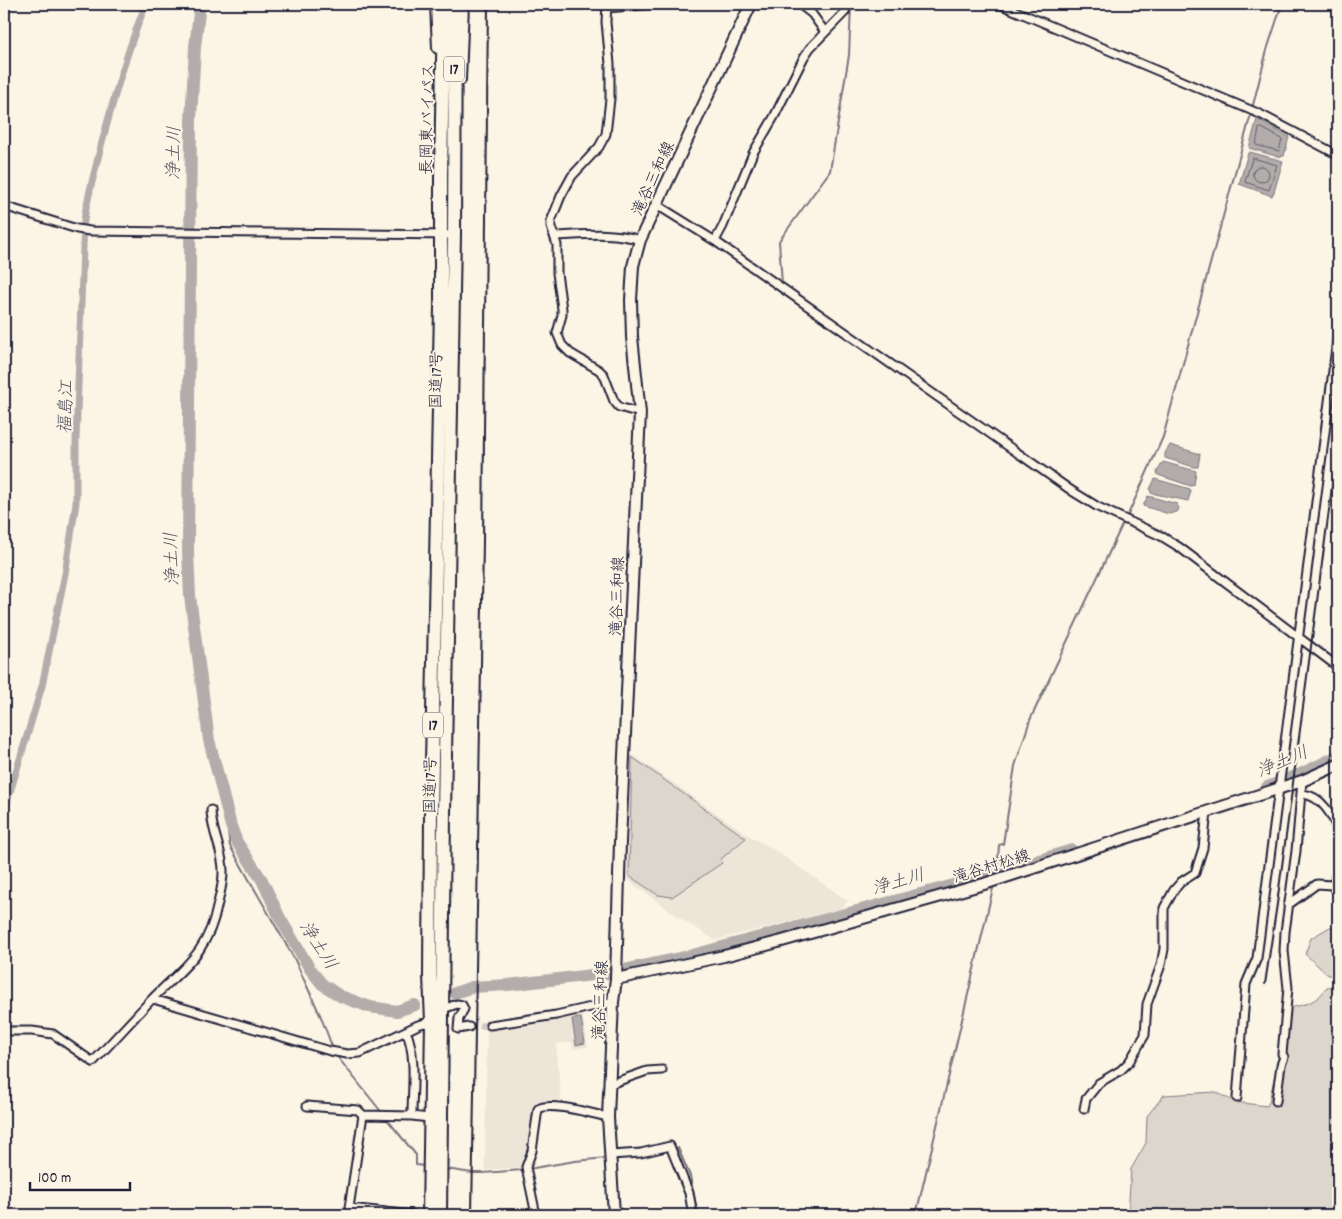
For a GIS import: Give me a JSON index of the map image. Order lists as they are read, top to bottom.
{
  "streets": {
    "highway": ["17", "長岡東バイパス", "国道17号"],
    "main road": ["滝谷三和線", "滝谷村松線"]
  },
  "crossings": [
    ["長岡東バイパス", "国道17号"],
    ["滝谷三和線", "滝谷村松線"]
  ],
  "water": ["浄土川", "福島江"],
  "scale_bar": "100 m"
}
